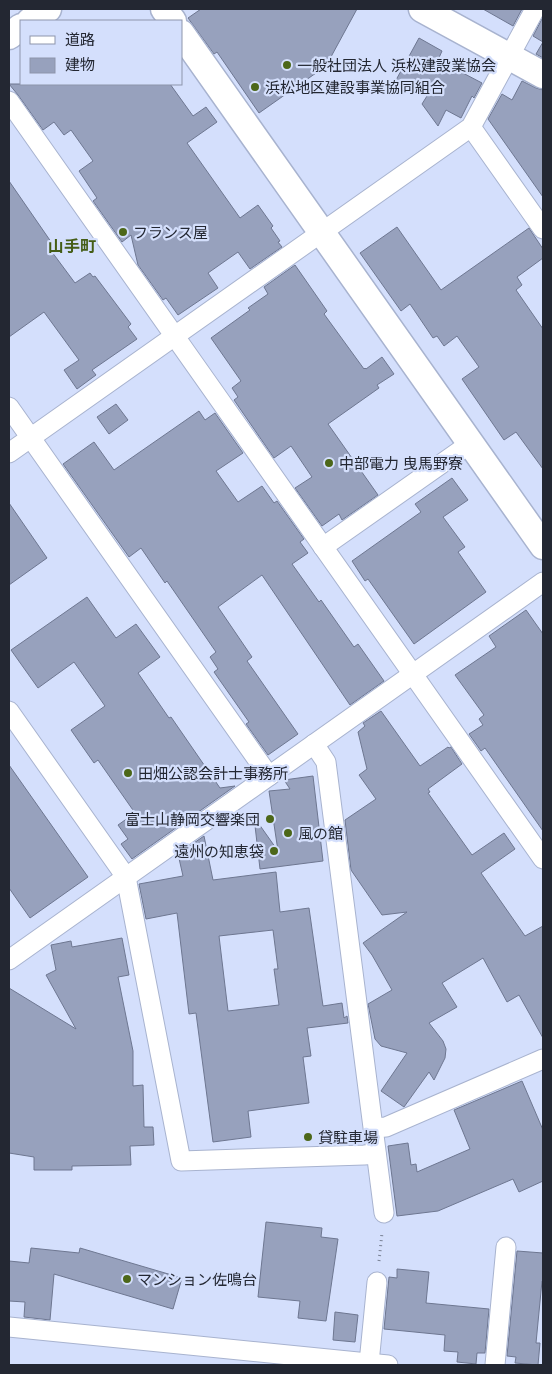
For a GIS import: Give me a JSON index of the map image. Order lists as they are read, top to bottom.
{
  "districts": ["山手町"],
  "places": [
    "一般社団法人 浜松建設業協会",
    "浜松地区建設事業協同組合",
    "フランス屋",
    "中部電力 曳馬野寮",
    "田畑公認会計士事務所",
    "富士山静岡交響楽団",
    "風の館",
    "遠州の知恵袋",
    "貸駐車場",
    "マンション佐鳴台"
  ],
  "legend": ["道路", "建物"]
}
